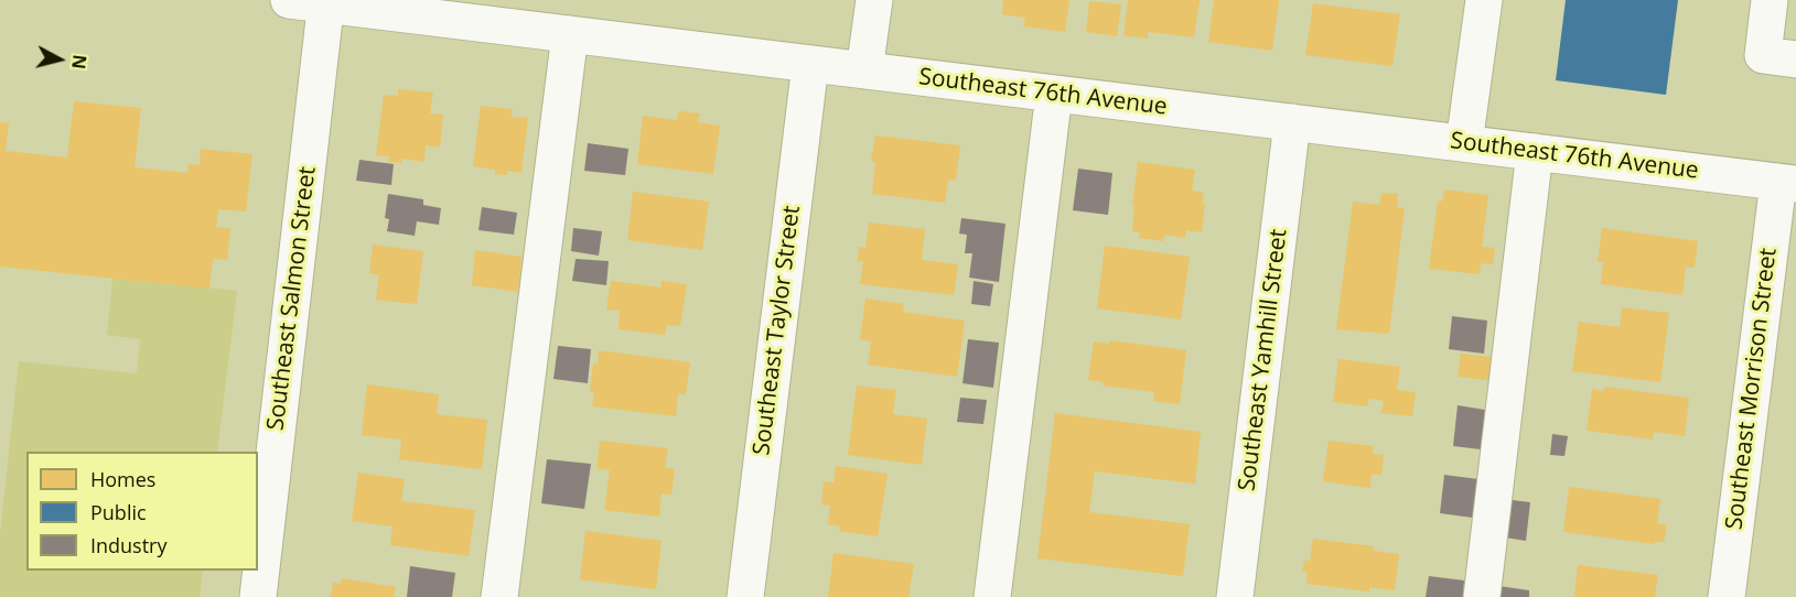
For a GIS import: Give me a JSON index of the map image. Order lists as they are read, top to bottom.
{
  "streets": {
    "street": [
      "Southeast 76th Avenue",
      "Southeast Salmon Street",
      "Southeast Taylor Street",
      "Southeast Yamhill Street",
      "Southeast Morrison Street"
    ]
  },
  "crossings": [
    ["Southeast 76th Avenue", "Southeast Salmon Street"],
    ["Southeast 76th Avenue", "Southeast Taylor Street"],
    ["Southeast 76th Avenue", "Southeast Yamhill Street"],
    ["Southeast 76th Avenue", "Southeast Morrison Street"]
  ],
  "legend": ["Homes", "Public", "Industry"],
  "north": "right"
}
